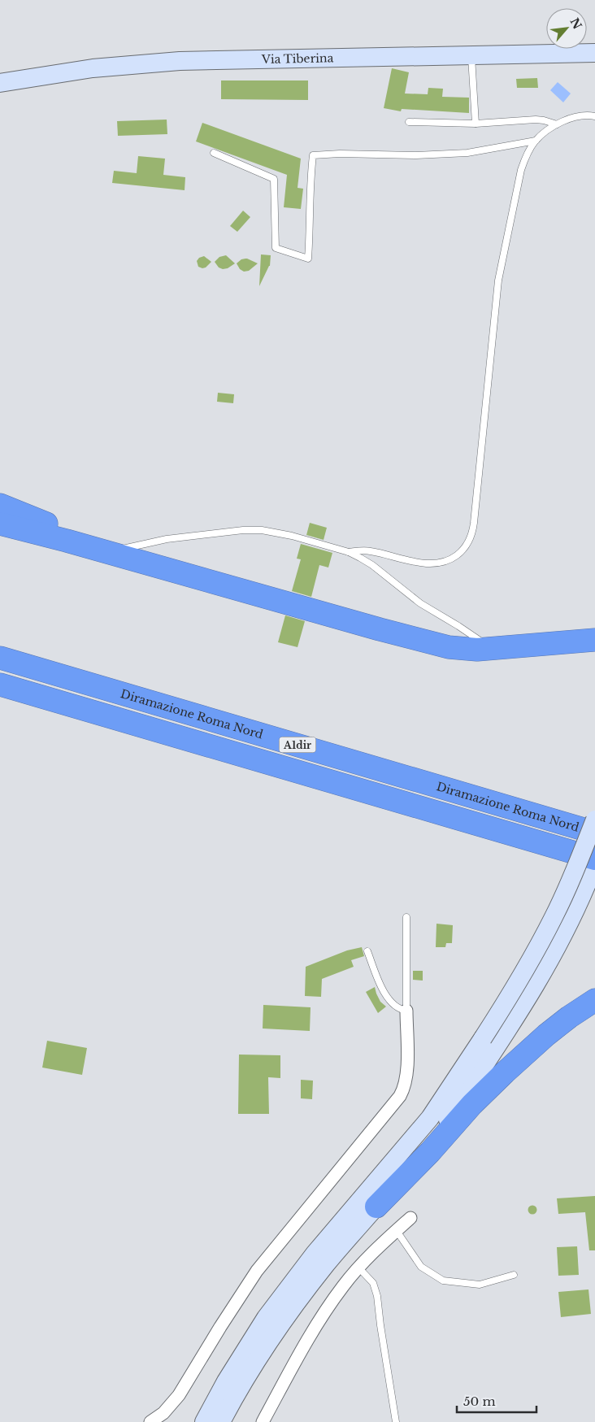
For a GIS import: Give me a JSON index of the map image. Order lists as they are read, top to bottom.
{
  "streets": {
    "highway": ["Diramazione Roma Nord", "A1dir"],
    "main road": ["Via Tiberina"]
  },
  "scale_bar": "50 m",
  "north": "top right"
}
